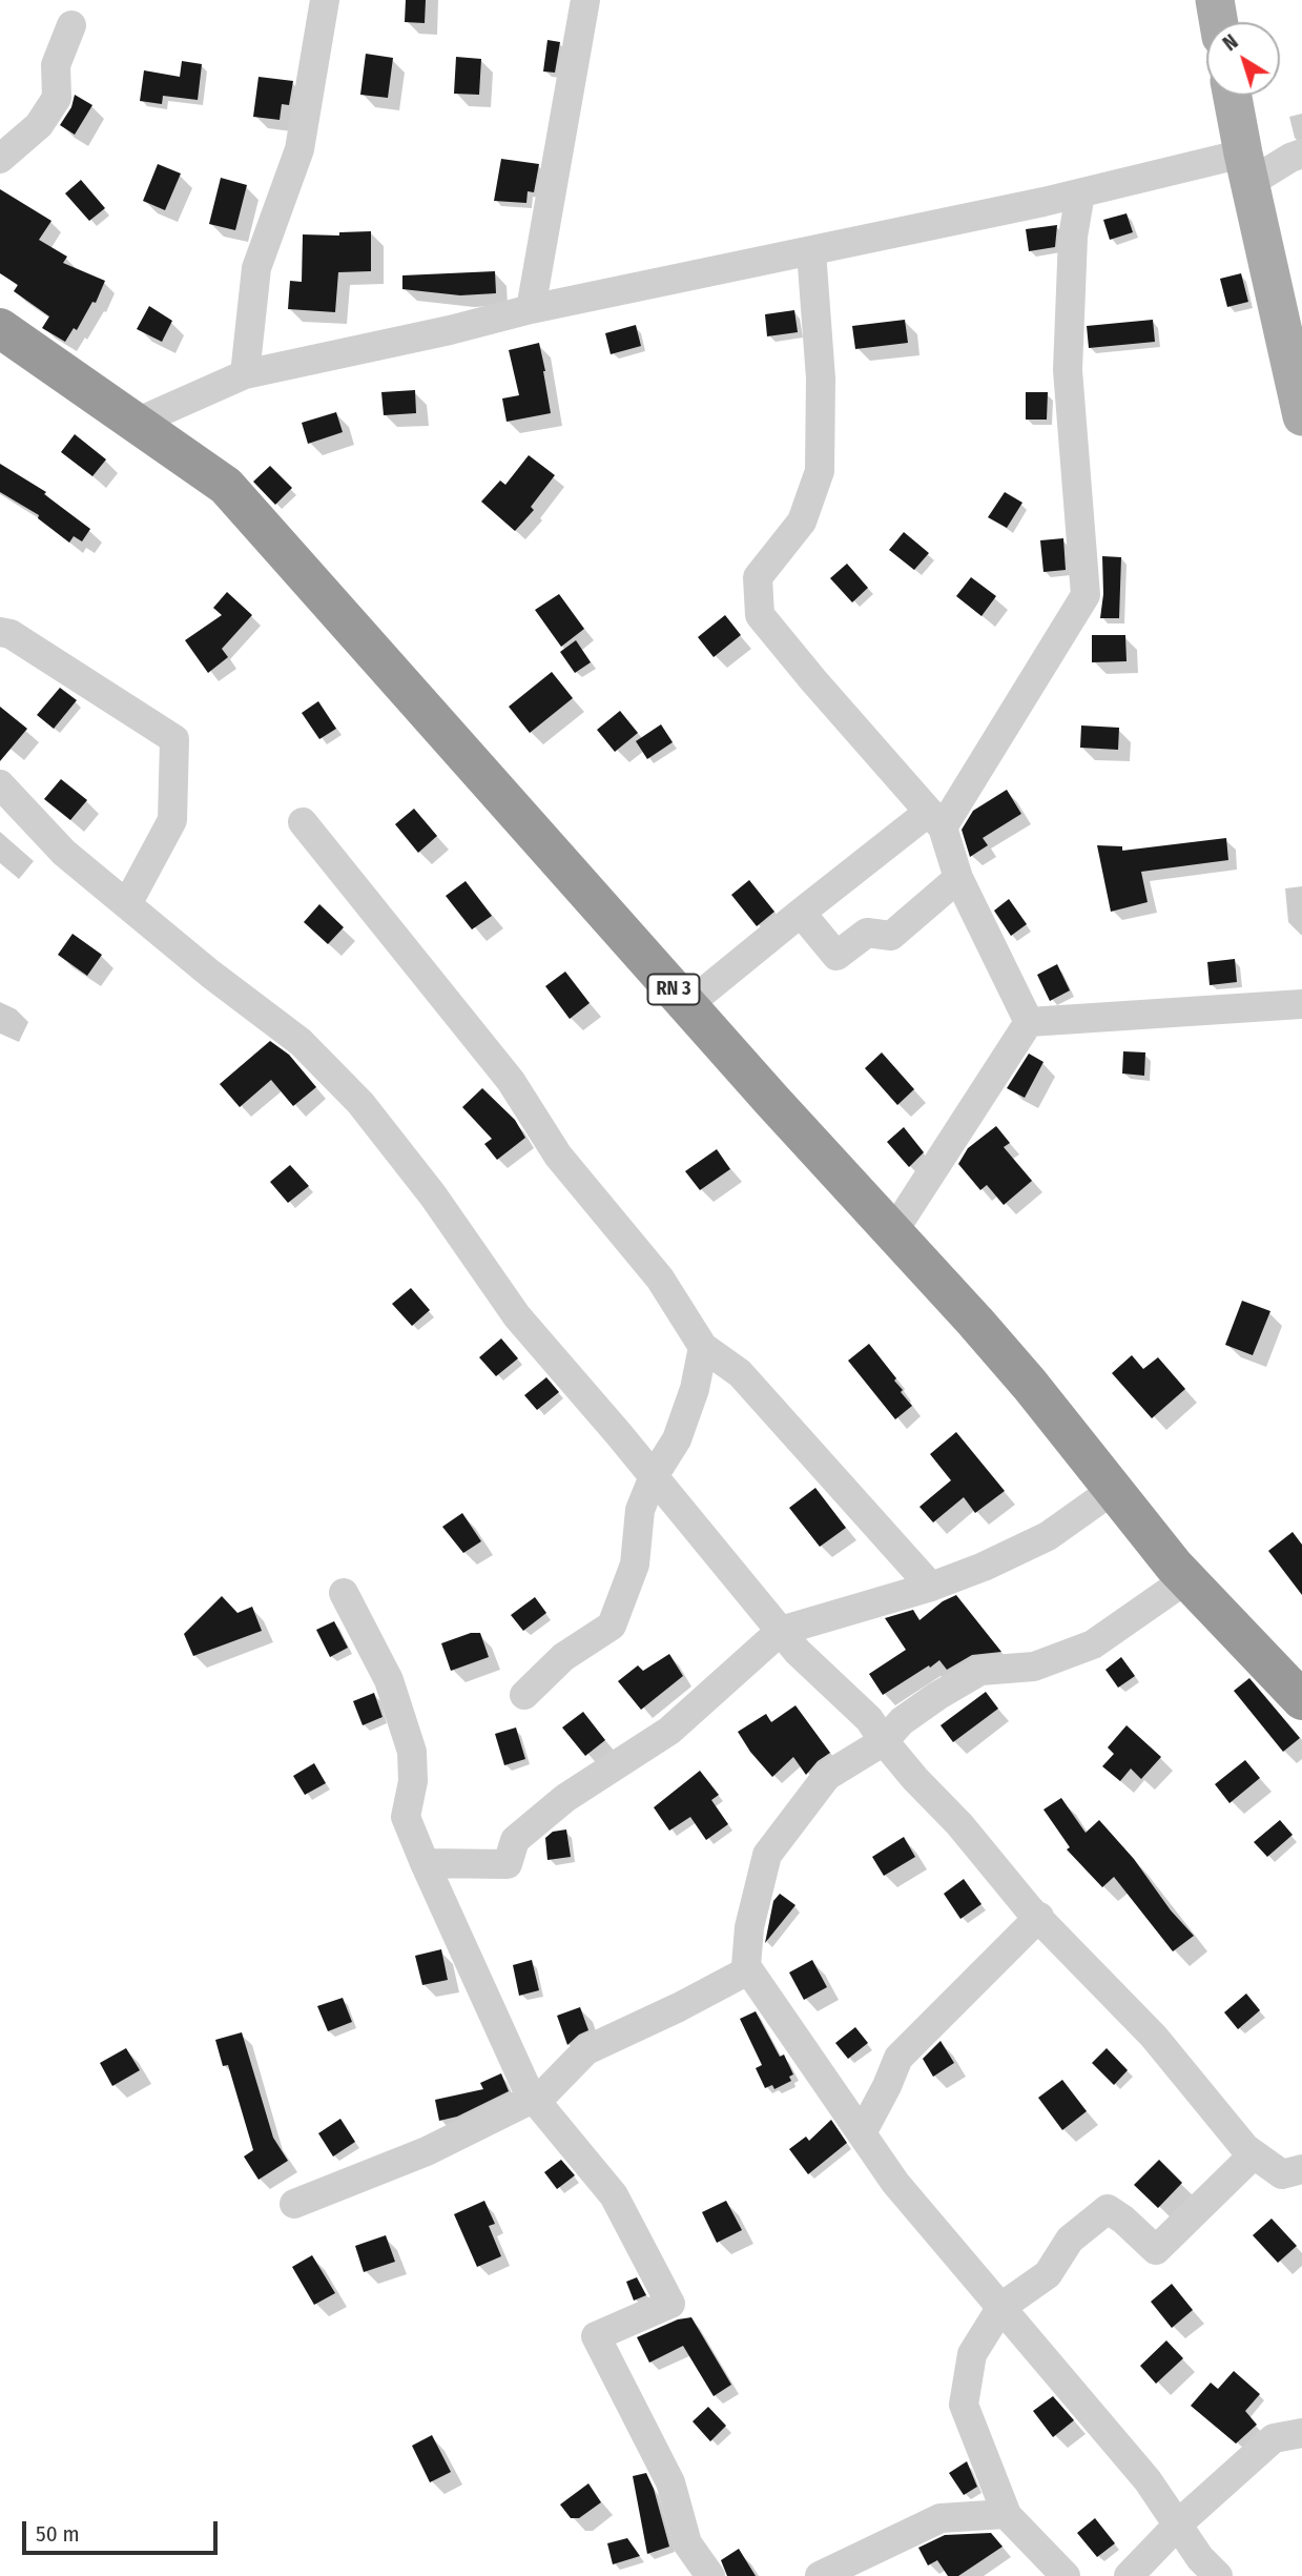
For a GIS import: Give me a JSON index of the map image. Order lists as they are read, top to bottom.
{
  "streets": {
    "highway": ["RN 3"]
  },
  "scale_bar": "50 m",
  "north": "top left"
}
